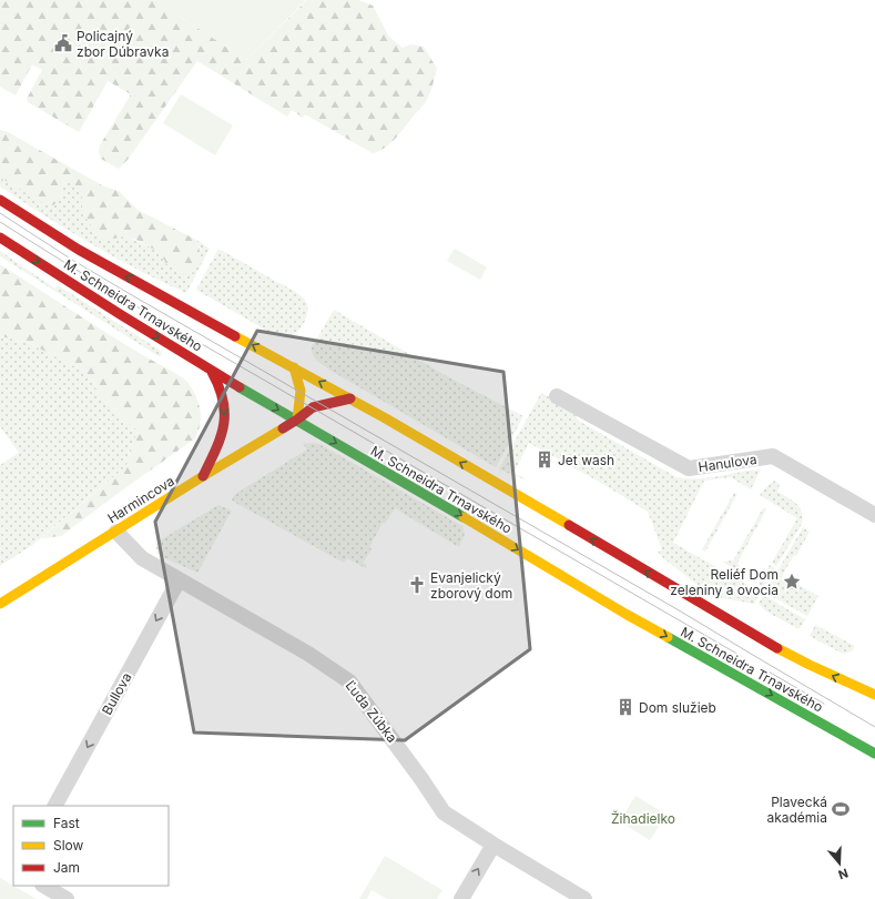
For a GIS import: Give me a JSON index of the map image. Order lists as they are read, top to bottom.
{
  "streets": {
    "main road": ["M. Schneidra Trnavského", "Harmincova"],
    "street": ["Hanulova", "Bullova", "Ľuda Zúbka"]
  },
  "crossings": [
    ["M. Schneidra Trnavského", "Harmincova"],
    ["Harmincova", "Ľuda Zúbka"],
    ["Bullova", "Ľuda Zúbka"]
  ],
  "one_way": ["Bullova"],
  "parks": ["Žihadielko"],
  "places": {
    "public building": ["Policajný zbor Dúbravka"],
    "building": ["Jet wash", "Dom služieb"],
    "place": ["Reliéf Dom zeleniny a ovocia"],
    "church": ["Evanjelický zborový dom"],
    "sports": ["Plavecká akadémia"]
  },
  "legend": ["Fast", "Slow", "Jam"],
  "north": "bottom"
}
